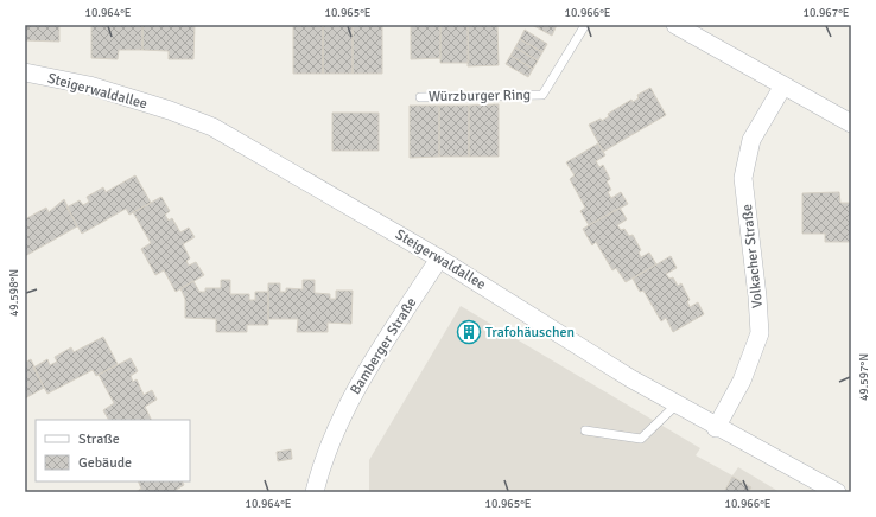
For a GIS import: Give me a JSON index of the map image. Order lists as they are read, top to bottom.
{
  "streets": {
    "street": ["Steigerwaldallee", "Volkacher Straße", "Bamberger Straße"],
    "lane": ["Würzburger Ring"]
  },
  "crossings": [
    ["Steigerwaldallee", "Volkacher Straße"],
    ["Steigerwaldallee", "Bamberger Straße"]
  ],
  "places": {
    "building": ["Trafohäuschen"]
  },
  "legend": ["Straße", "Gebäude"],
  "coordinates": [
    "10.964°E",
    "10.965°E",
    "10.966°E",
    "10.967°E",
    "49.598°N",
    "49.597°N"
  ]
}
